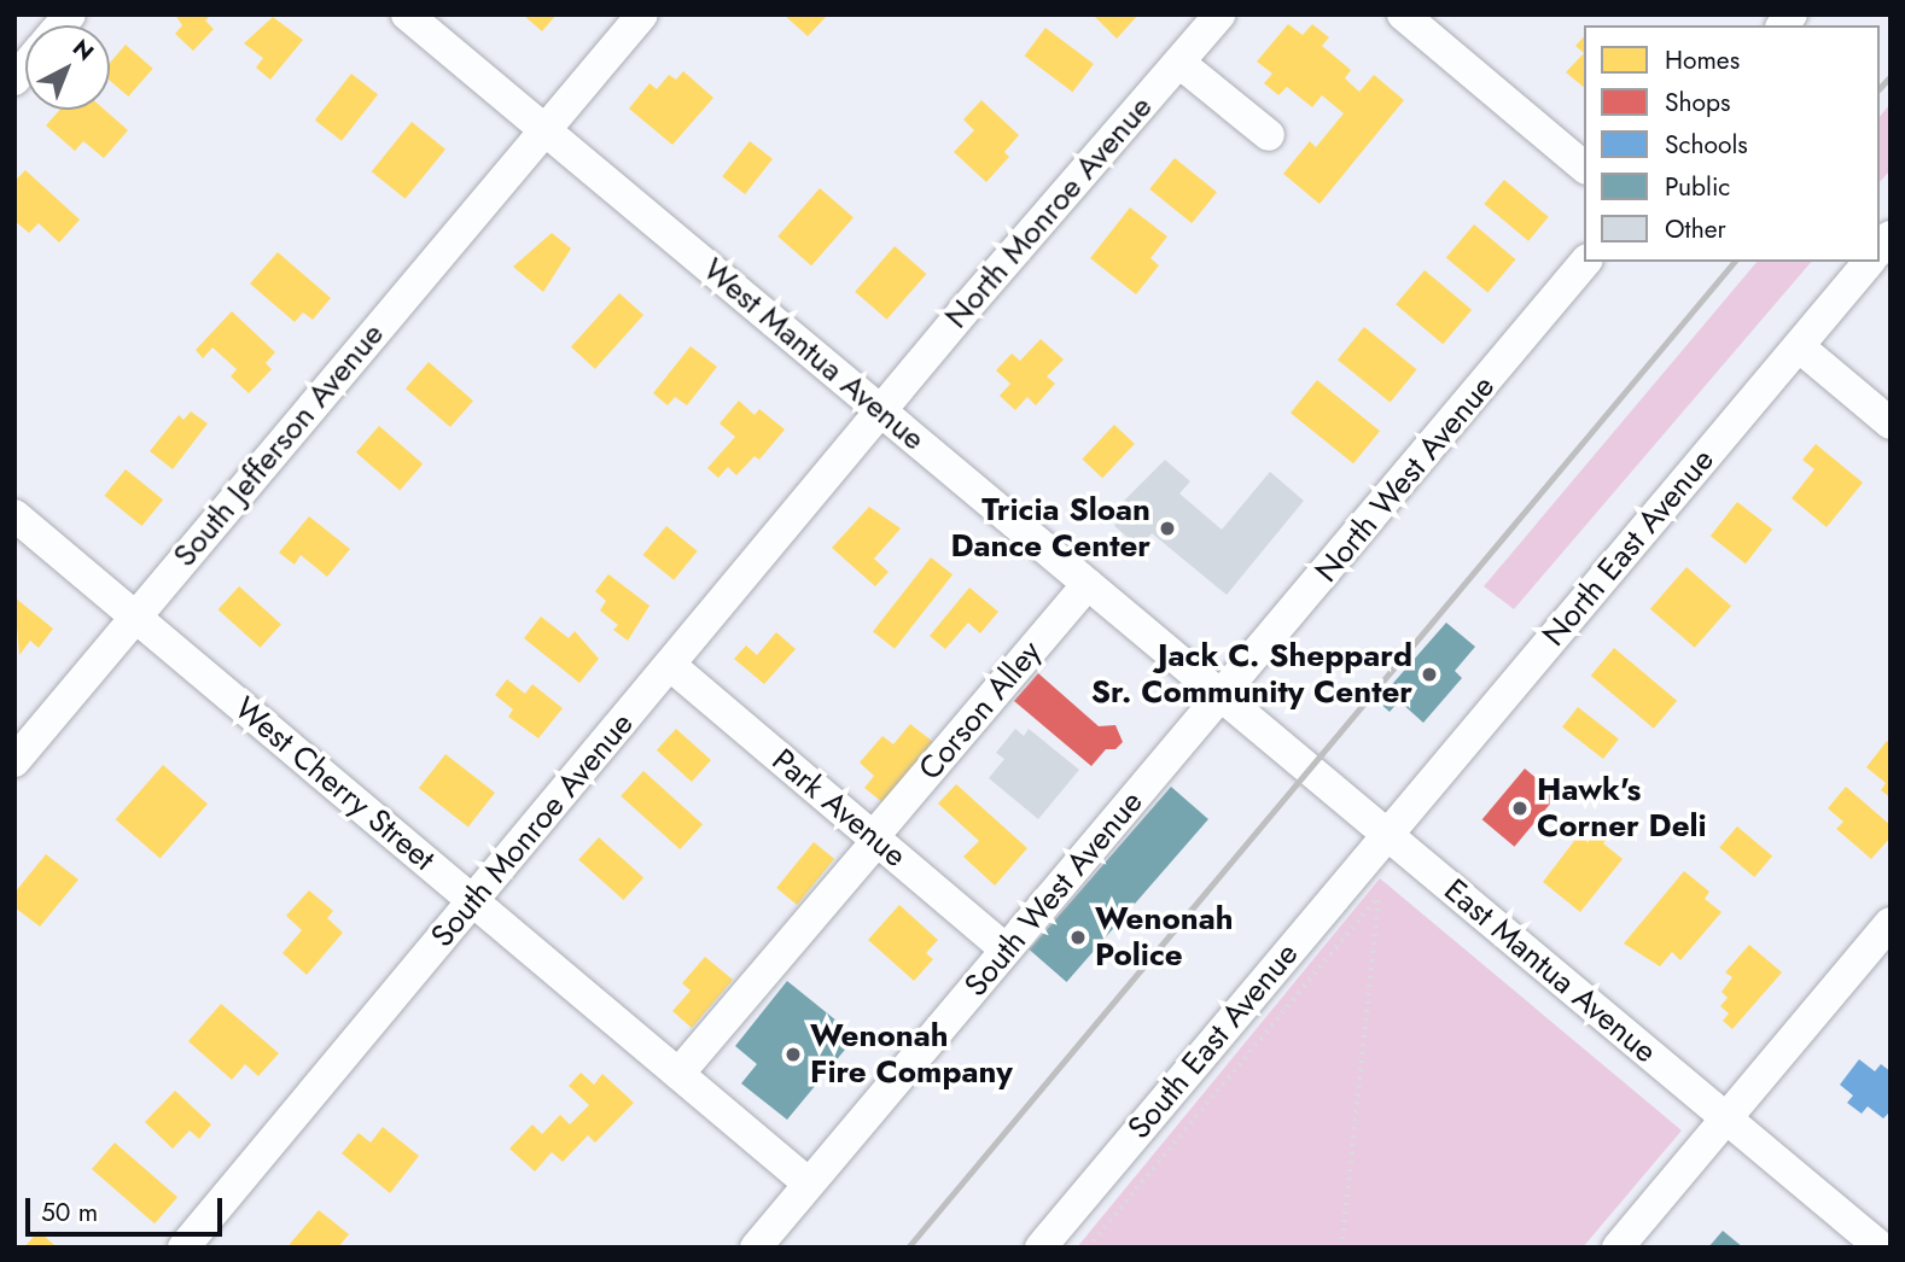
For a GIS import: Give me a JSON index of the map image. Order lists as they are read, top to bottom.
{
  "streets": {
    "street": [
      "North Monroe Avenue",
      "West Mantua Avenue",
      "South Jefferson Avenue",
      "North West Avenue",
      "North East Avenue",
      "Corson Alley",
      "West Cherry Street",
      "Park Avenue",
      "South Monroe Avenue",
      "South West Avenue",
      "East Mantua Avenue",
      "South East Avenue"
    ]
  },
  "crossings": [
    ["North Monroe Avenue", "West Mantua Avenue"],
    ["North Monroe Avenue", "South Monroe Avenue"],
    ["West Mantua Avenue", "South Jefferson Avenue"],
    ["West Mantua Avenue", "North West Avenue"],
    ["West Mantua Avenue", "Corson Alley"],
    ["West Mantua Avenue", "South Monroe Avenue"],
    ["West Mantua Avenue", "South West Avenue"],
    ["West Mantua Avenue", "East Mantua Avenue"],
    ["South Jefferson Avenue", "West Cherry Street"],
    ["North West Avenue", "South West Avenue"],
    ["North West Avenue", "East Mantua Avenue"],
    ["North East Avenue", "East Mantua Avenue"],
    ["North East Avenue", "South East Avenue"],
    ["Corson Alley", "West Cherry Street"],
    ["Corson Alley", "Park Avenue"],
    ["West Cherry Street", "South Monroe Avenue"],
    ["West Cherry Street", "South West Avenue"],
    ["Park Avenue", "South Monroe Avenue"],
    ["Park Avenue", "South West Avenue"],
    ["South West Avenue", "East Mantua Avenue"],
    ["East Mantua Avenue", "South East Avenue"]
  ],
  "places": [
    "Tricia Sloan Dance Center",
    "Jack C. Sheppard Sr. Community Center",
    "Hawk's Corner Deli",
    "Wenonah Police",
    "Wenonah Fire Company"
  ],
  "legend": [
    "Homes",
    "Shops",
    "Schools",
    "Public",
    "Other"
  ],
  "scale_bar": "50 m",
  "north": "top right"
}
